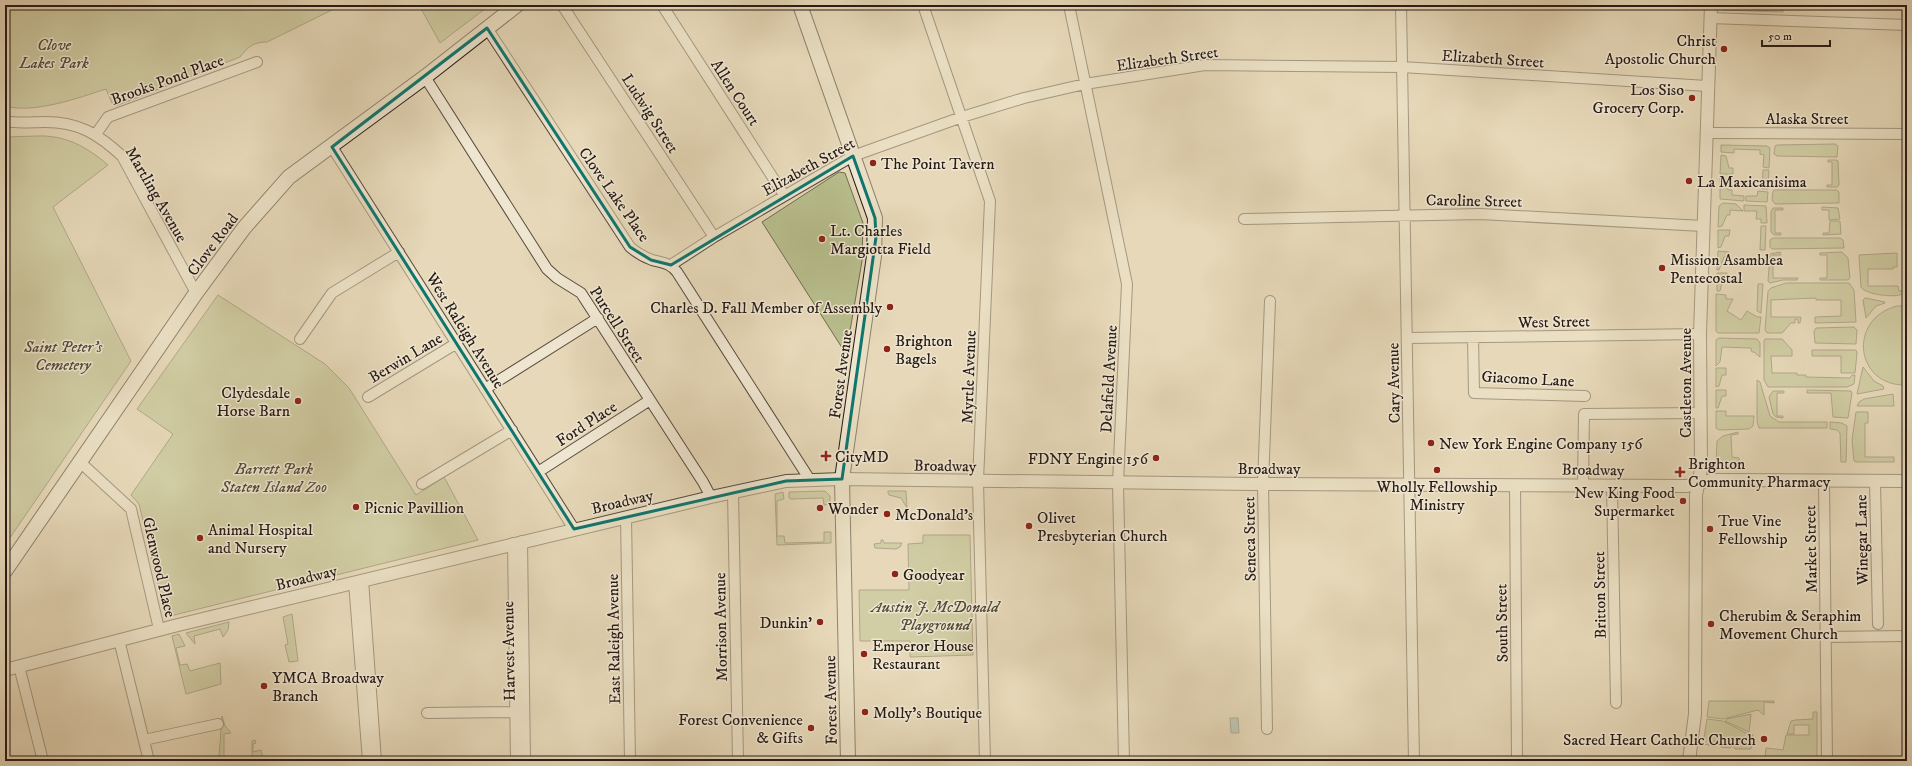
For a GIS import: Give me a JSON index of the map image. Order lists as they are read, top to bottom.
{
  "streets": {
    "main road": ["Clove Road", "Forest Avenue"],
    "street": [
      "Elizabeth Street",
      "Brooks Pond Place",
      "Allen Court",
      "Ludwig Street",
      "Alaska Street",
      "Martling Avenue",
      "Clove Lake Place",
      "Caroline Street",
      "West Street",
      "Purcell Street",
      "West Raleigh Avenue",
      "Berwin Lane",
      "Myrtle Avenue",
      "Giacomo Lane",
      "Delafield Avenue",
      "Cary Avenue",
      "Castleton Avenue",
      "Ford Place",
      "Broadway",
      "Seneca Street",
      "Winegar Lane",
      "Market Street",
      "Glenwood Place",
      "Britton Street",
      "South Street",
      "Morrison Avenue",
      "East Raleigh Avenue",
      "Harvest Avenue"
    ]
  },
  "crossings": [
    ["Elizabeth Street", "Allen Court"],
    ["Elizabeth Street", "Ludwig Street"],
    ["Elizabeth Street", "Clove Lake Place"],
    ["Elizabeth Street", "Forest Avenue"],
    ["Elizabeth Street", "Myrtle Avenue"],
    ["Elizabeth Street", "Delafield Avenue"],
    ["Elizabeth Street", "Cary Avenue"],
    ["Elizabeth Street", "Castleton Avenue"],
    ["Brooks Pond Place", "Martling Avenue"],
    ["Alaska Street", "Castleton Avenue"],
    ["Martling Avenue", "Clove Road"],
    ["Clove Lake Place", "Clove Road"],
    ["Caroline Street", "Cary Avenue"],
    ["Caroline Street", "Castleton Avenue"],
    ["Clove Road", "Purcell Street"],
    ["Clove Road", "West Raleigh Avenue"],
    ["Clove Road", "Glenwood Place"],
    ["West Street", "Giacomo Lane"],
    ["West Street", "Cary Avenue"],
    ["West Street", "Castleton Avenue"],
    ["Purcell Street", "Ford Place"],
    ["Purcell Street", "Broadway"],
    ["West Raleigh Avenue", "Berwin Lane"],
    ["West Raleigh Avenue", "Ford Place"],
    ["West Raleigh Avenue", "Broadway"],
    ["Forest Avenue", "Broadway"],
    ["Myrtle Avenue", "Broadway"],
    ["Delafield Avenue", "Broadway"],
    ["Cary Avenue", "Broadway"],
    ["Castleton Avenue", "Broadway"],
    ["Broadway", "Seneca Street"],
    ["Broadway", "Winegar Lane"],
    ["Broadway", "Market Street"],
    ["Broadway", "Glenwood Place"],
    ["Broadway", "Britton Street"],
    ["Broadway", "South Street"],
    ["Broadway", "Morrison Avenue"],
    ["Broadway", "East Raleigh Avenue"],
    ["Broadway", "Harvest Avenue"]
  ],
  "parks": [
    "Clove Lakes Park",
    "Saint Peter’s Cemetery",
    "Barrett Park Staten Island Zoo",
    "Austin J. McDonald Playground"
  ],
  "places": {
    "other": [
      "Christ Apostolic Church",
      "Los Siso Grocery Corp.",
      "The Point Tavern",
      "La Maxicanisima",
      "Lt. Charles Margiotta Field",
      "Mission Asamblea Pentecostal",
      "Charles D. Fall Member of Assembly",
      "Brighton Bagels",
      "Clydesdale Horse Barn",
      "New York Engine Company 156",
      "FDNY Engine 156",
      "Wholly Fellowship Ministry",
      "New King Food Supermarket",
      "Picnic Pavillion",
      "Wonder",
      "McDonald's",
      "Olivet Presbyterian Church",
      "True Vine Fellowship",
      "Animal Hospital and Nursery",
      "Goodyear",
      "Dunkin'",
      "Cherubim & Seraphim Movement Church",
      "Emperor House Restaurant",
      "YMCA Broadway Branch",
      "Molly's Boutique",
      "Forest Convenience & Gifts",
      "Sacred Heart Catholic Church"
    ],
    "health": ["CityMD", "Brighton Community Pharmacy"]
  },
  "scale_bar": "50 m"
}
